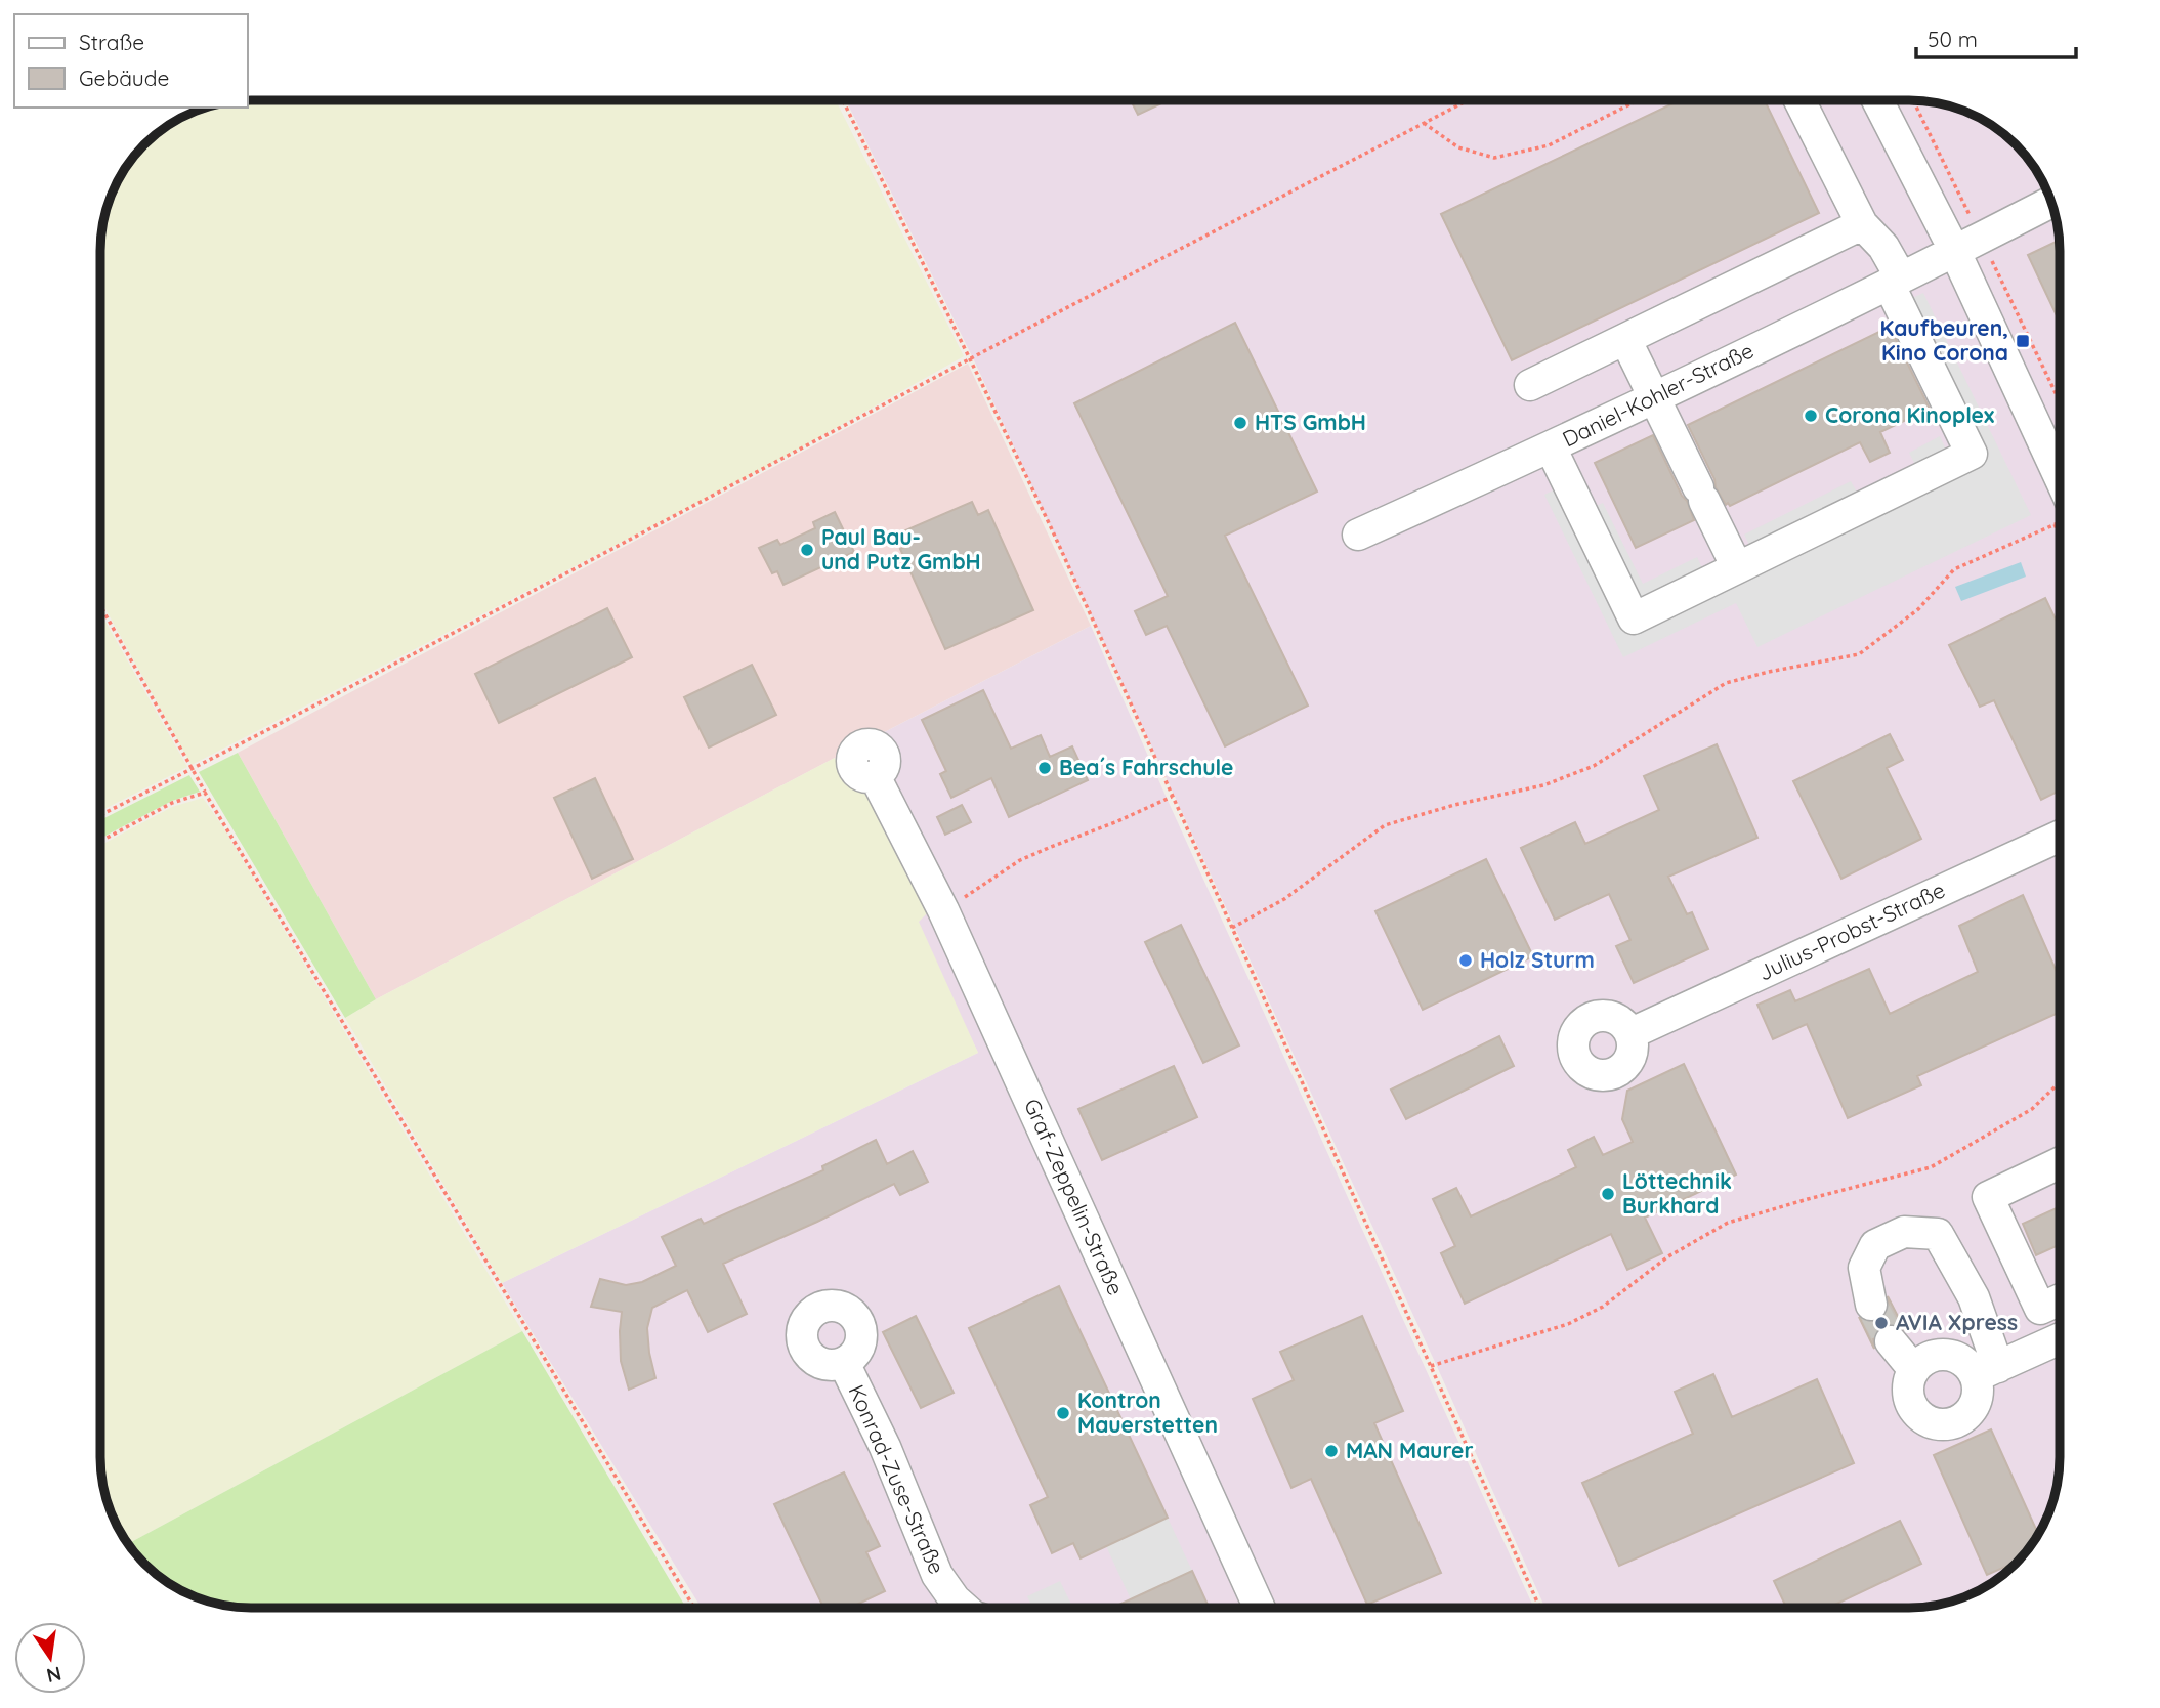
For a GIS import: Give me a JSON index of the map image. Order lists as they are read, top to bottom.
{
  "streets": {
    "street": [
      "Daniel-Kohler-Straße",
      "Julius-Probst-Straße",
      "Graf-Zeppelin-Straße",
      "Konrad-Zuse-Straße"
    ]
  },
  "places": {
    "transit": ["Kaufbeuren, Kino Corona"],
    "other": [
      "Corona Kinoplex",
      "HTS GmbH",
      "Paul Bau- und Putz GmbH",
      "Bea´s Fahrschule",
      "Holz Sturm",
      "Löttechnik Burkhard",
      "AVIA Xpress",
      "Kontron Mauerstetten",
      "MAN Maurer"
    ]
  },
  "legend": ["Straße", "Gebäude"],
  "scale_bar": "50 m",
  "north": "bottom"
}
